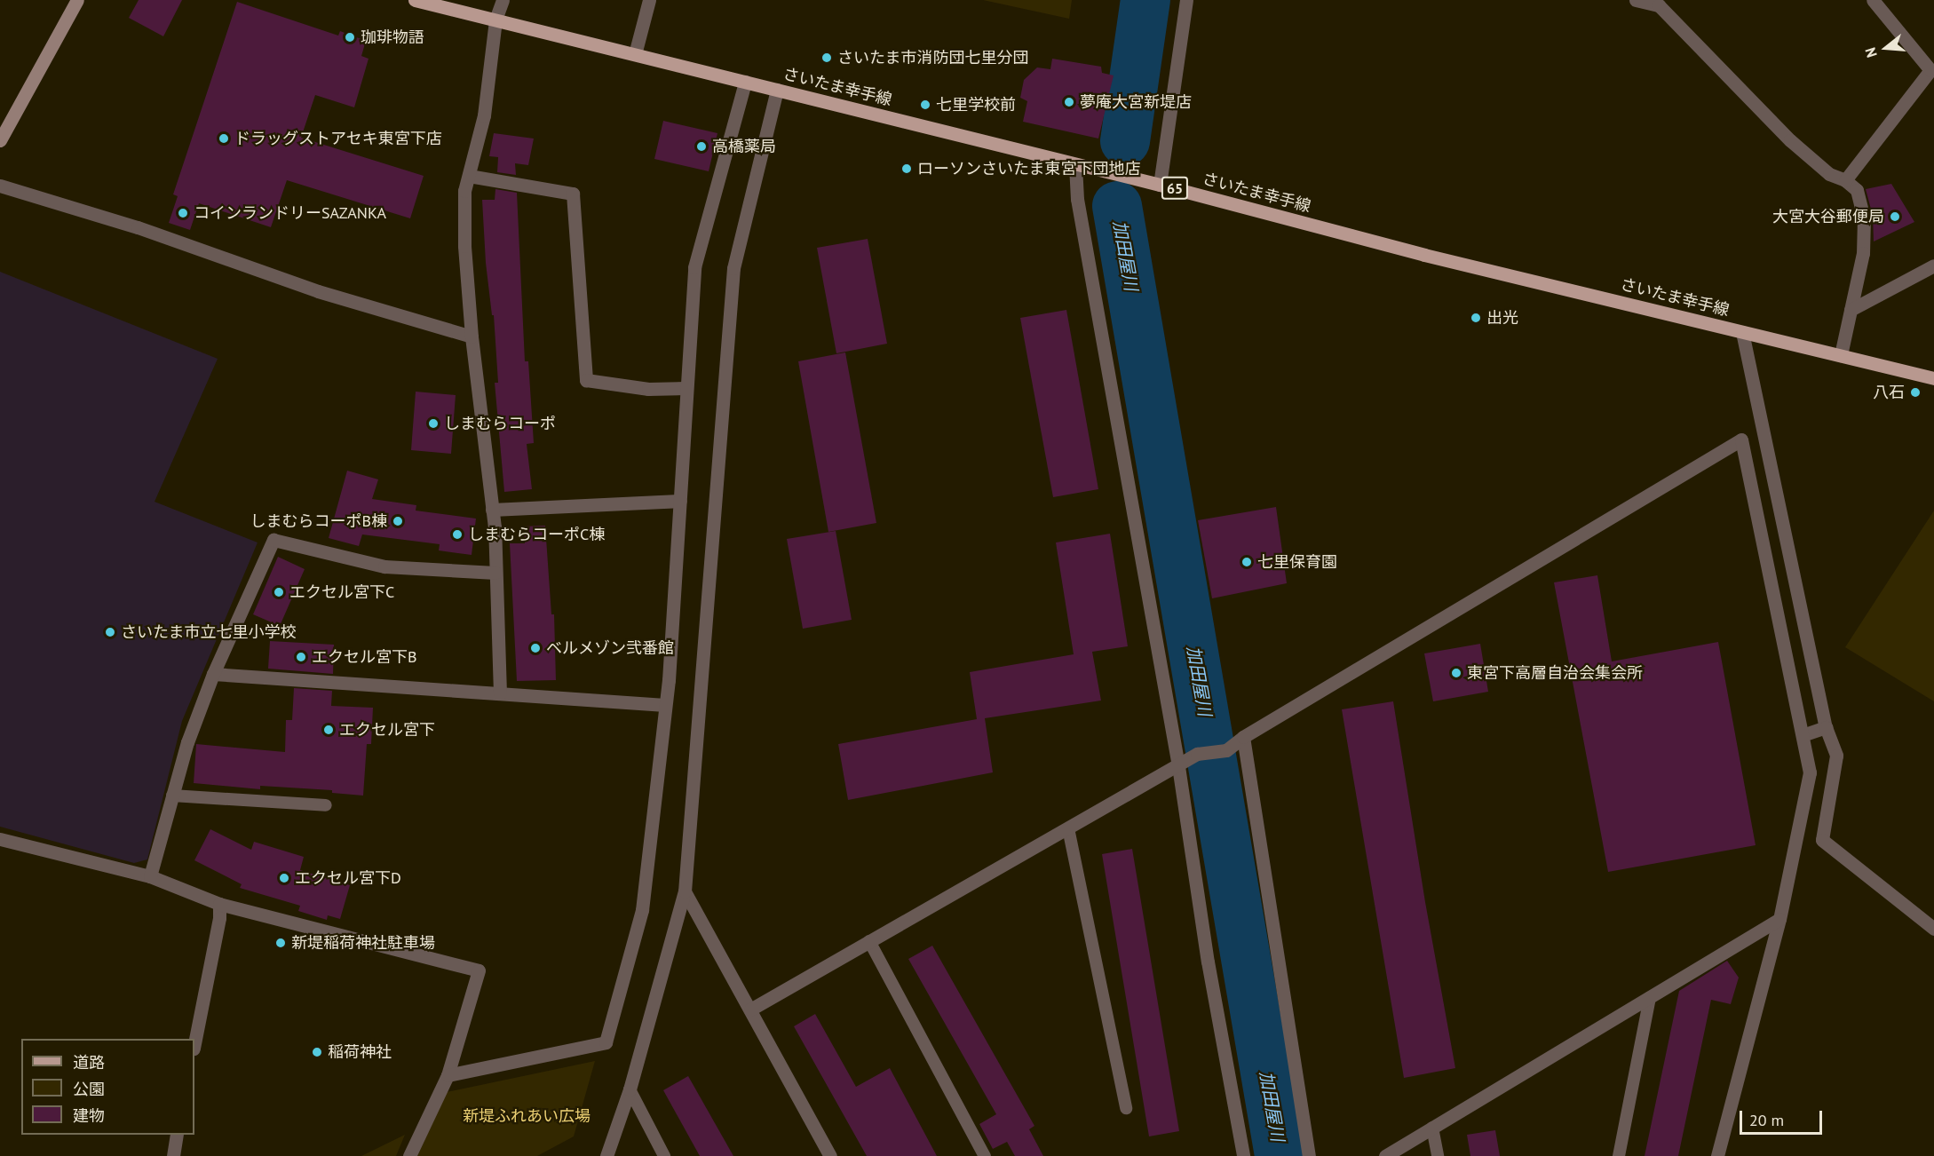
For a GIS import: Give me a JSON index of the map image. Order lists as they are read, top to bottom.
{
  "streets": {
    "main road": ["さいたま幸手線", "65"]
  },
  "water": ["加田屋川"],
  "parks": ["新堤ふれあい広場"],
  "places": [
    "珈琲物語",
    "さいたま市消防団七里分団",
    "夢庵大宮新堤店",
    "七里学校前",
    "ドラッグストアセキ東宮下店",
    "高橋薬局",
    "ローソンさいたま東宮下団地店",
    "コインランドリーSAZANKA",
    "大宮大谷郵便局",
    "出光",
    "八石",
    "しまむらコーポ",
    "しまむらコーポB棟",
    "しまむらコーポC棟",
    "七里保育園",
    "エクセル宮下C",
    "さいたま市立七里小学校",
    "ベルメゾン弐番館",
    "エクセル宮下B",
    "東宮下高層自治会集会所",
    "エクセル宮下",
    "エクセル宮下D",
    "新堤稲荷神社駐車場",
    "稲荷神社"
  ],
  "legend": ["道路", "公園", "建物"],
  "scale_bar": "20 m",
  "north": "left"
}
